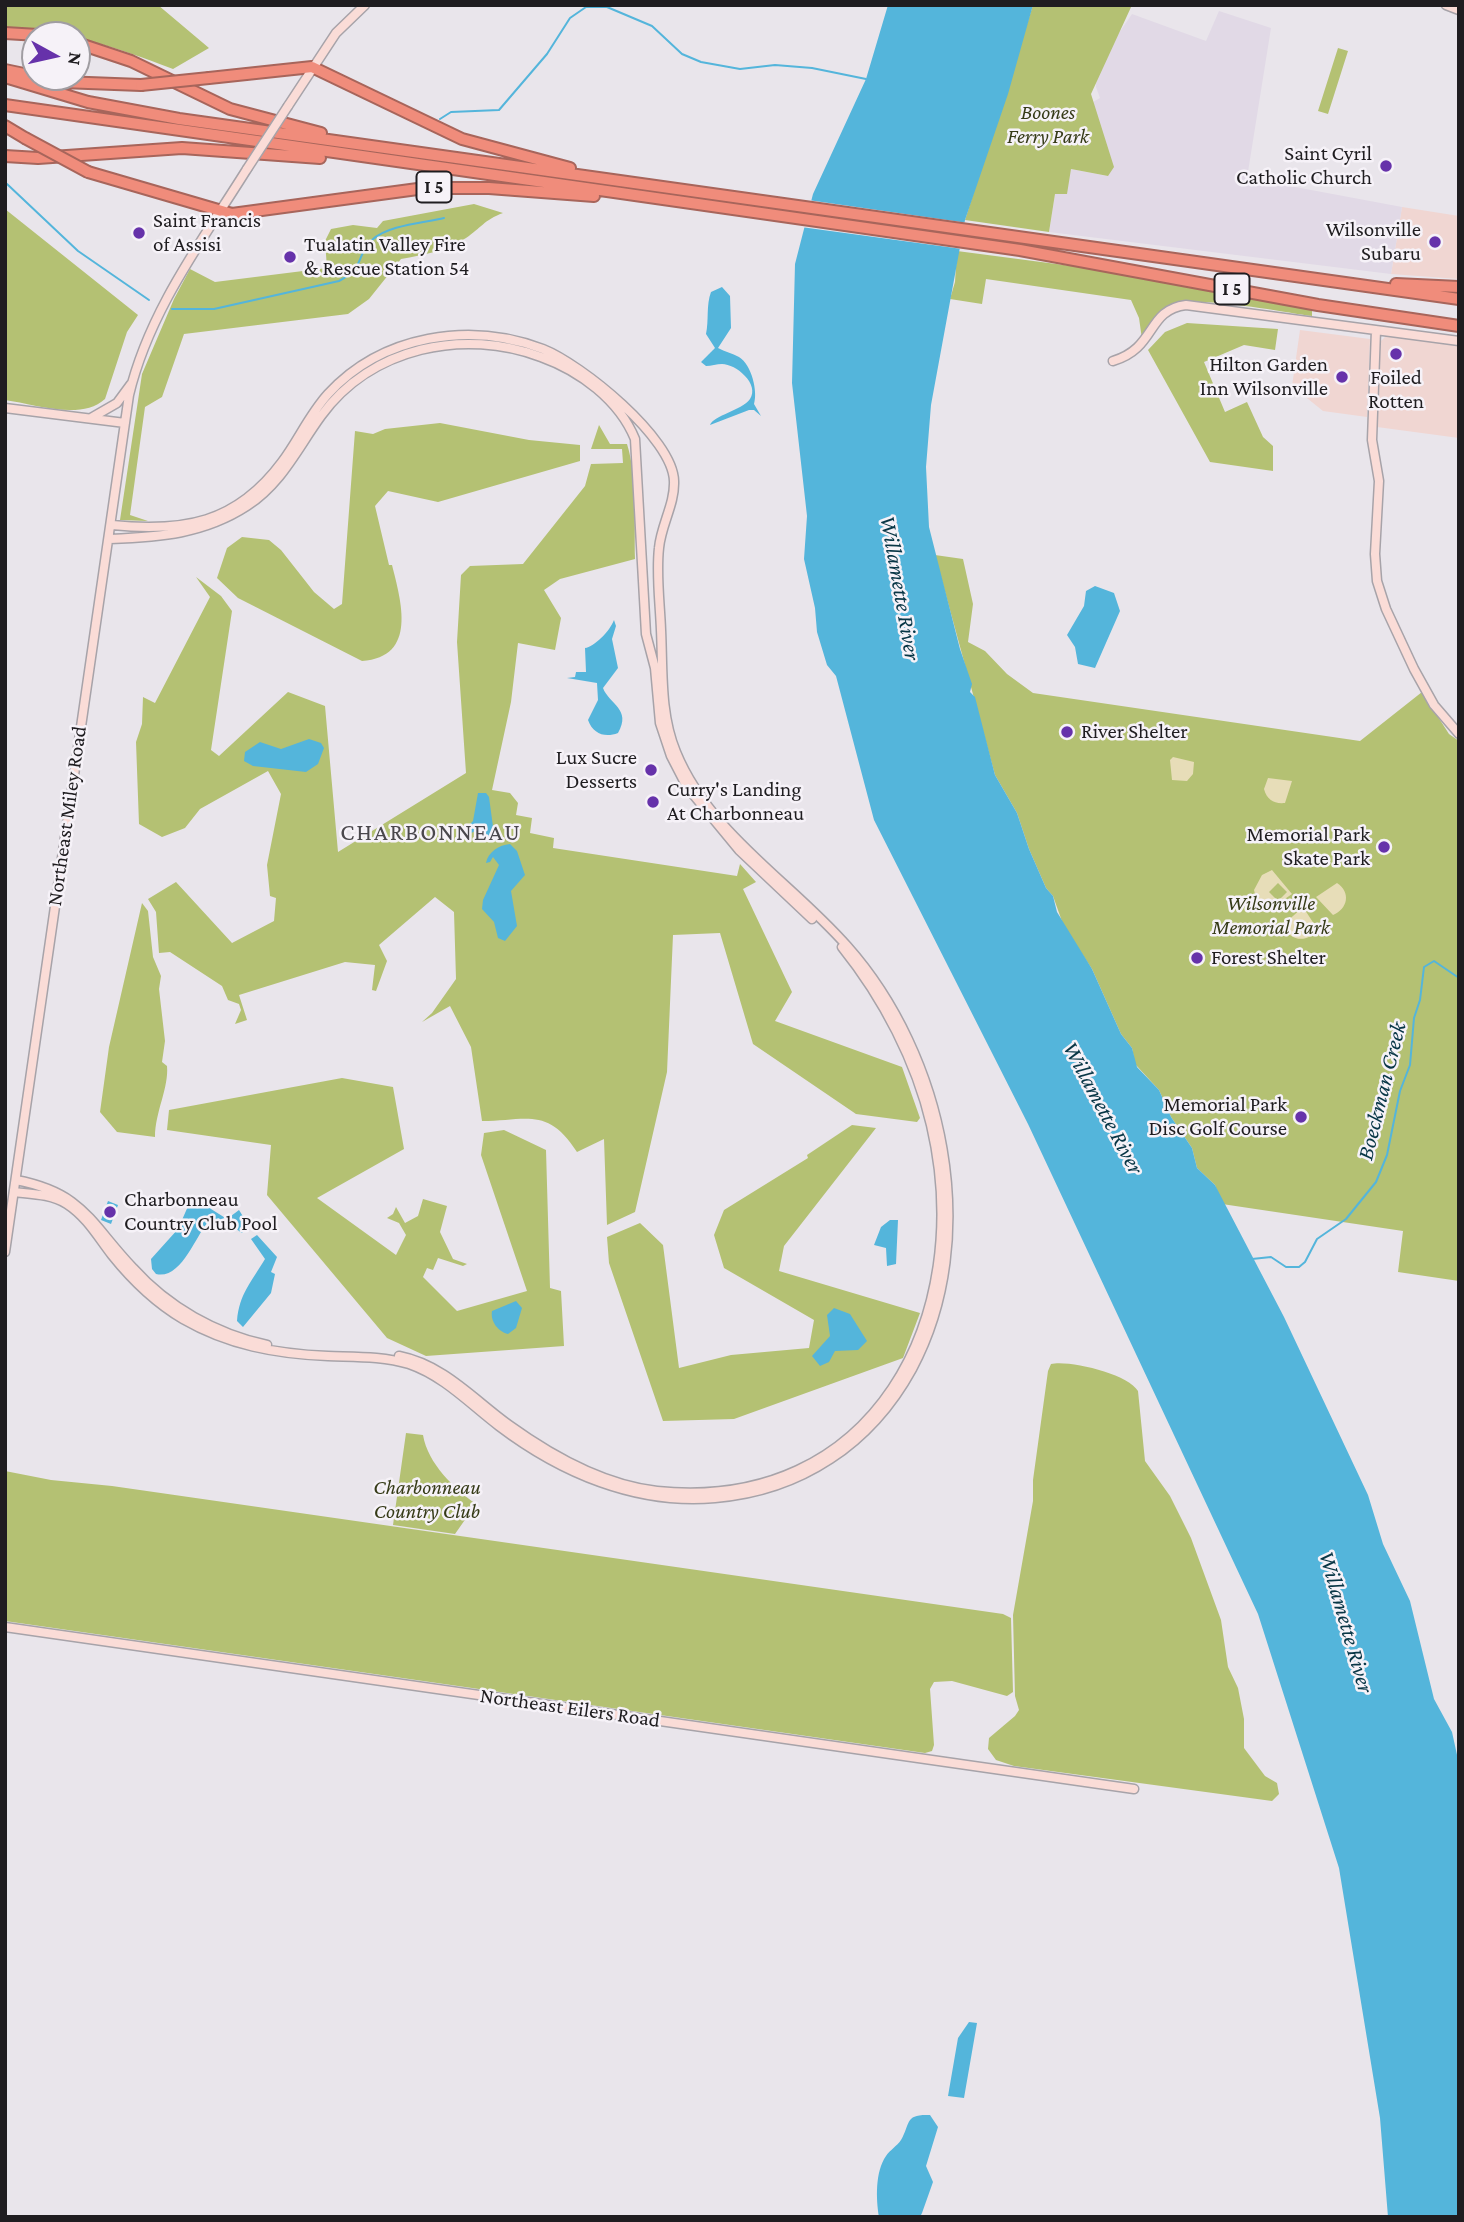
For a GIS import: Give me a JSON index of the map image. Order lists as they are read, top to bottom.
{
  "streets": {
    "highway": ["I 5"],
    "street": ["Northeast Miley Road", "Northeast Eilers Road"]
  },
  "districts": ["CHARBONNEAU"],
  "water": ["Willamette River", "Boeckman Creek"],
  "parks": ["Boones Ferry Park", "Wilsonville Memorial Park", "Charbonneau Country Club"],
  "places": [
    "Saint Cyril Catholic Church",
    "Saint Francis of Assisi",
    "Wilsonville Subaru",
    "Tualatin Valley Fire & Rescue Station 54",
    "Foiled Rotten",
    "Hilton Garden Inn Wilsonville",
    "River Shelter",
    "Lux Sucre Desserts",
    "Curry's Landing At Charbonneau",
    "Memorial Park Skate Park",
    "Forest Shelter",
    "Memorial Park Disc Golf Course",
    "Charbonneau Country Club Pool"
  ],
  "north": "right"
}
